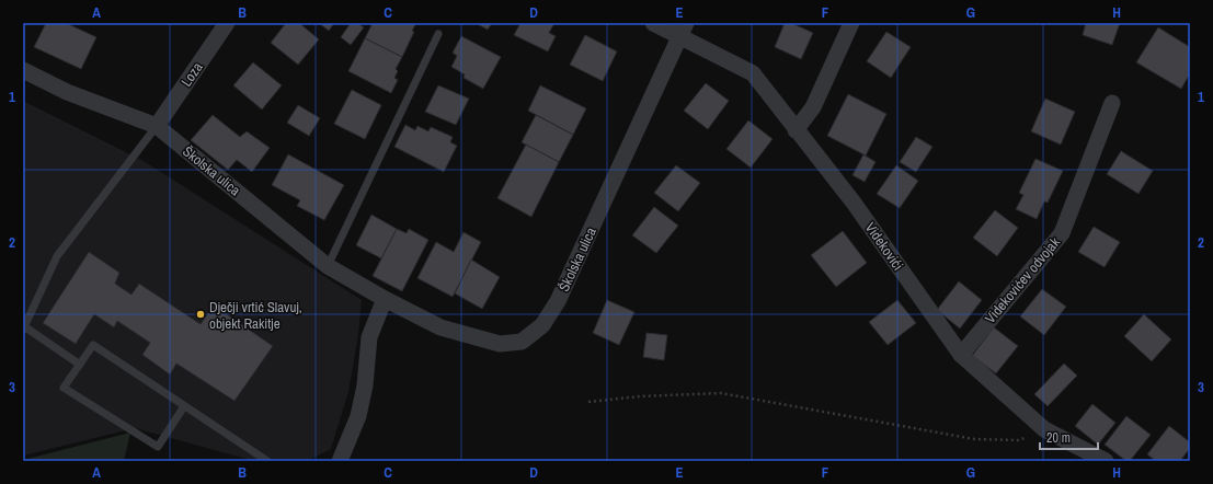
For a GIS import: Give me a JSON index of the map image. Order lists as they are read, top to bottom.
{
  "streets": {
    "street": [
      "Loza",
      "Školska ulica",
      "Videkovići",
      "Videkovićev odvojak"
    ]
  },
  "crossings": [
    ["Loza", "Školska ulica"],
    ["Školska ulica", "Videkovići"],
    ["Videkovići", "Videkovićev odvojak"]
  ],
  "places": ["Dječji vrtić Slavuj, objekt Rakitje"],
  "scale_bar": "20 m",
  "grid": {
    "columns": [
      "A",
      "B",
      "C",
      "D",
      "E",
      "F",
      "G",
      "H"
    ],
    "rows": ["1", "2", "3"]
  }
}
